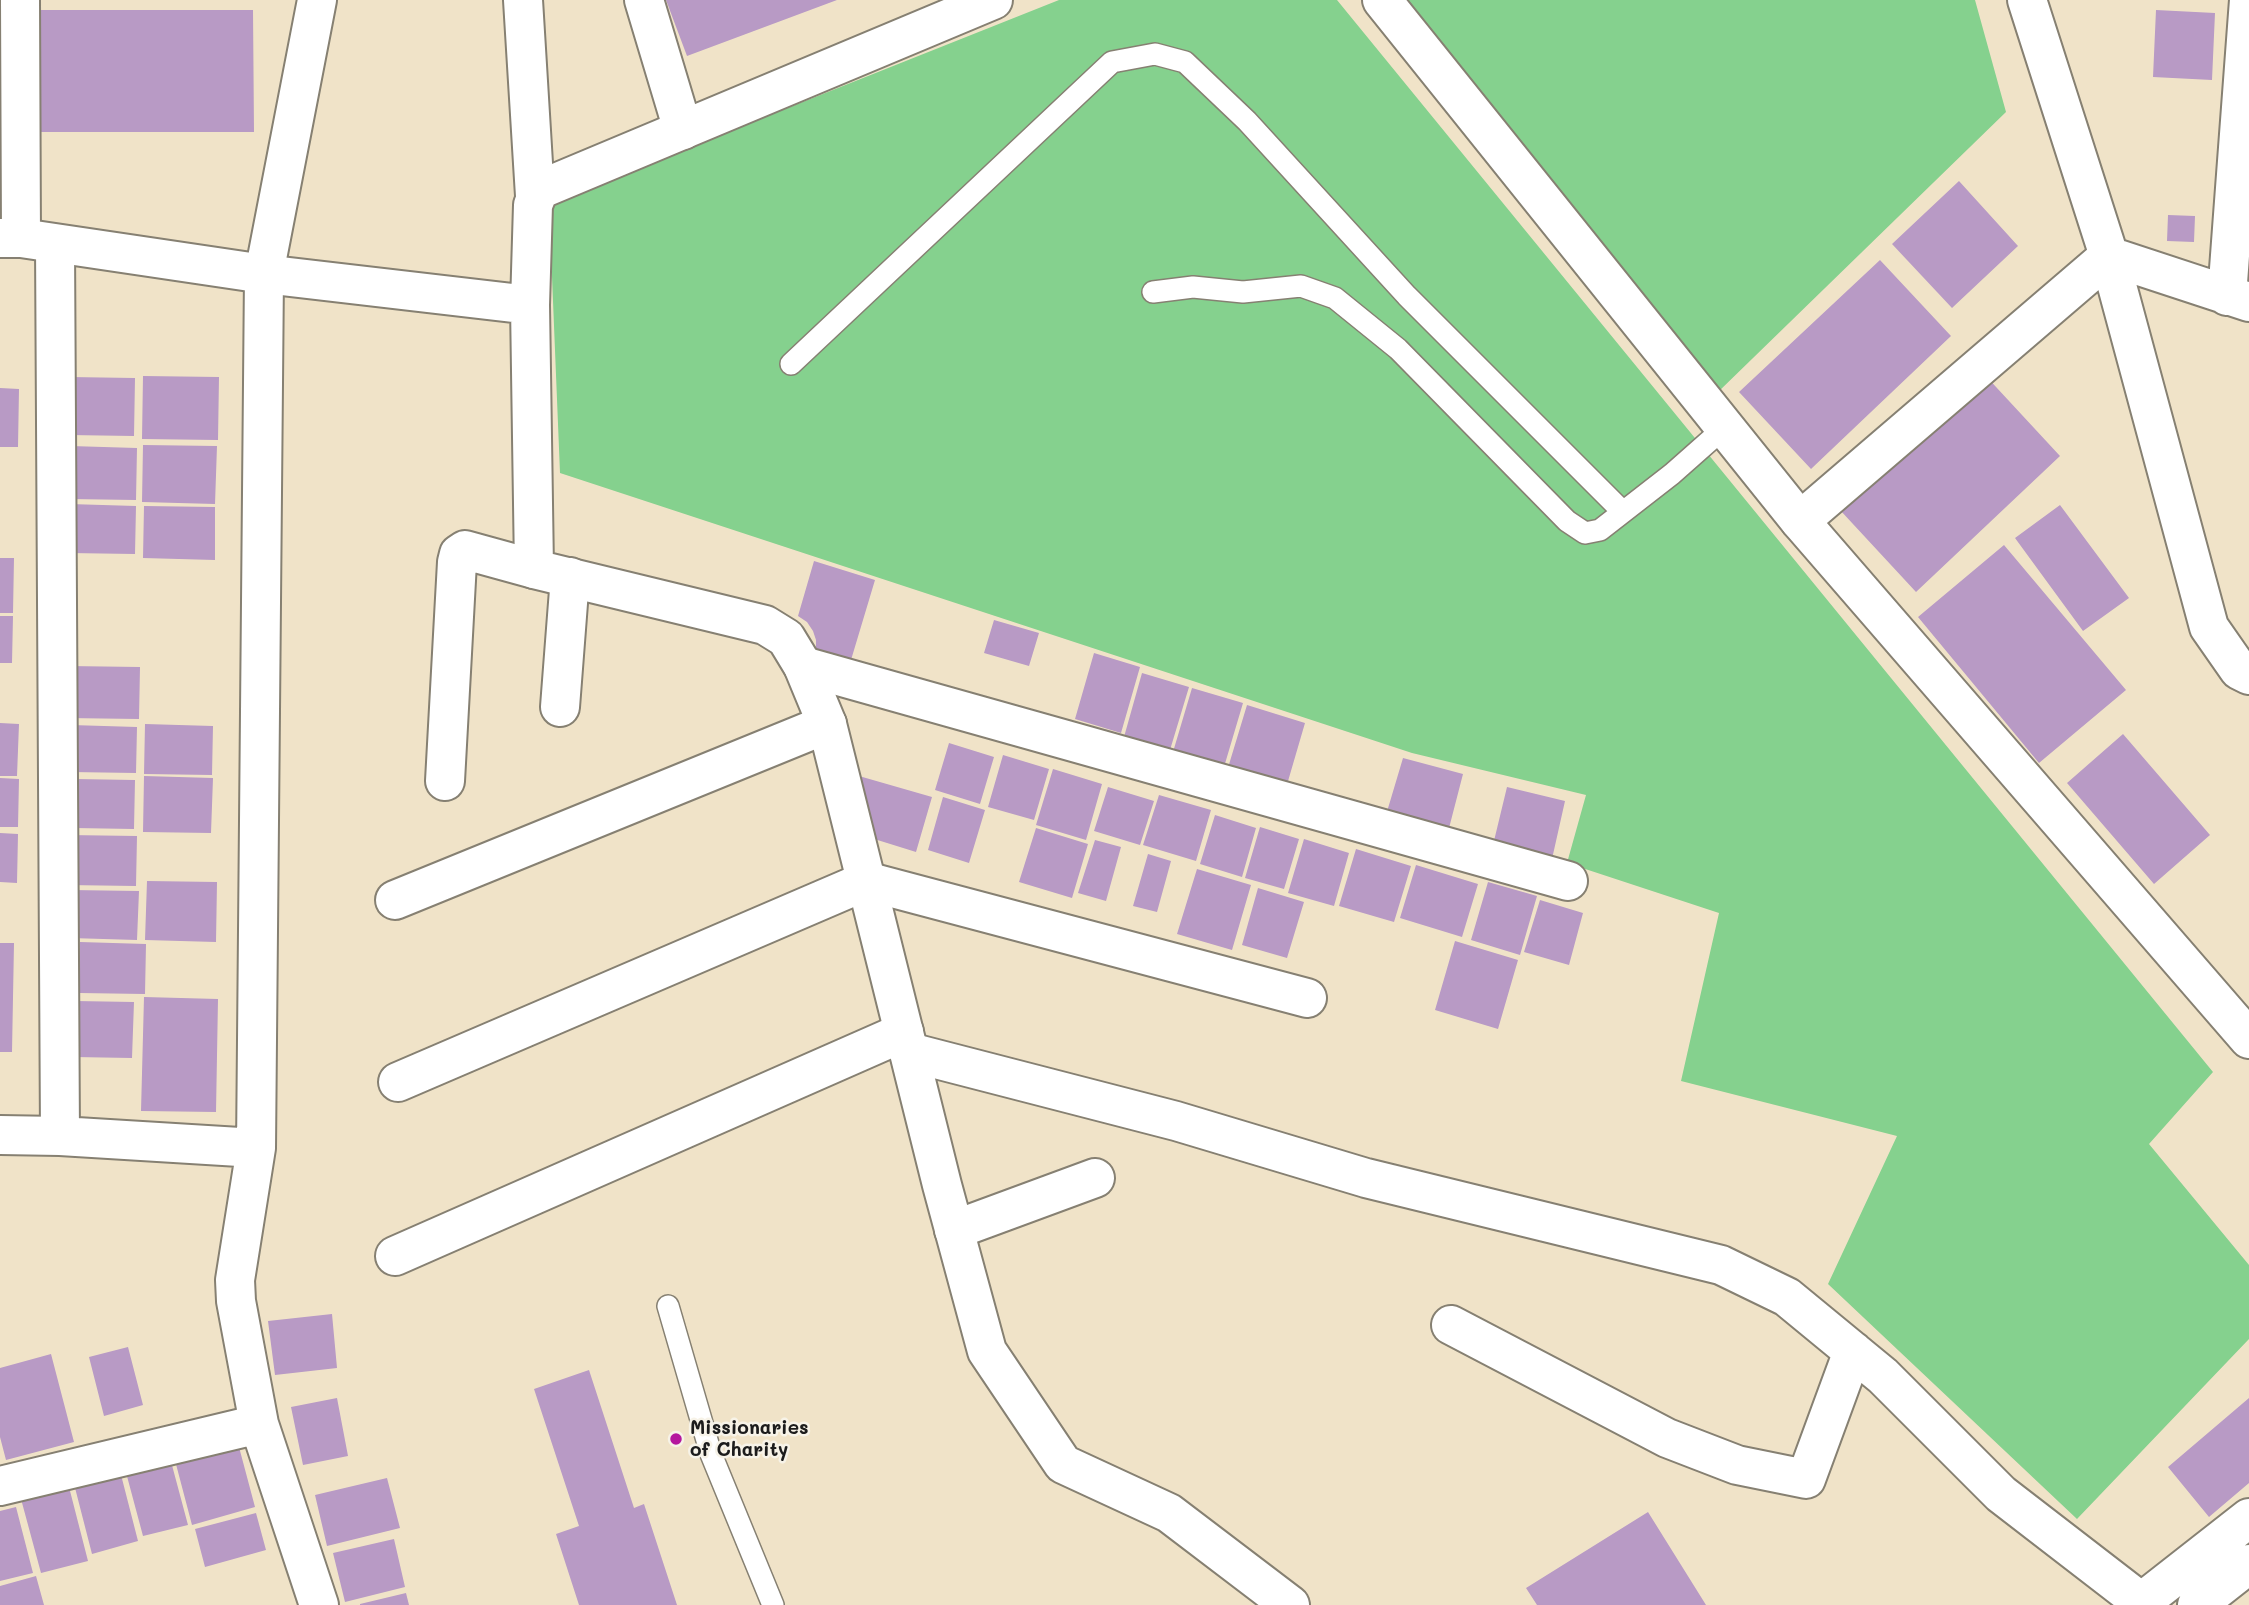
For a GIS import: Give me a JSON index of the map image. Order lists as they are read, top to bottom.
{
  "places": ["Missionaries of Charity"]
}
